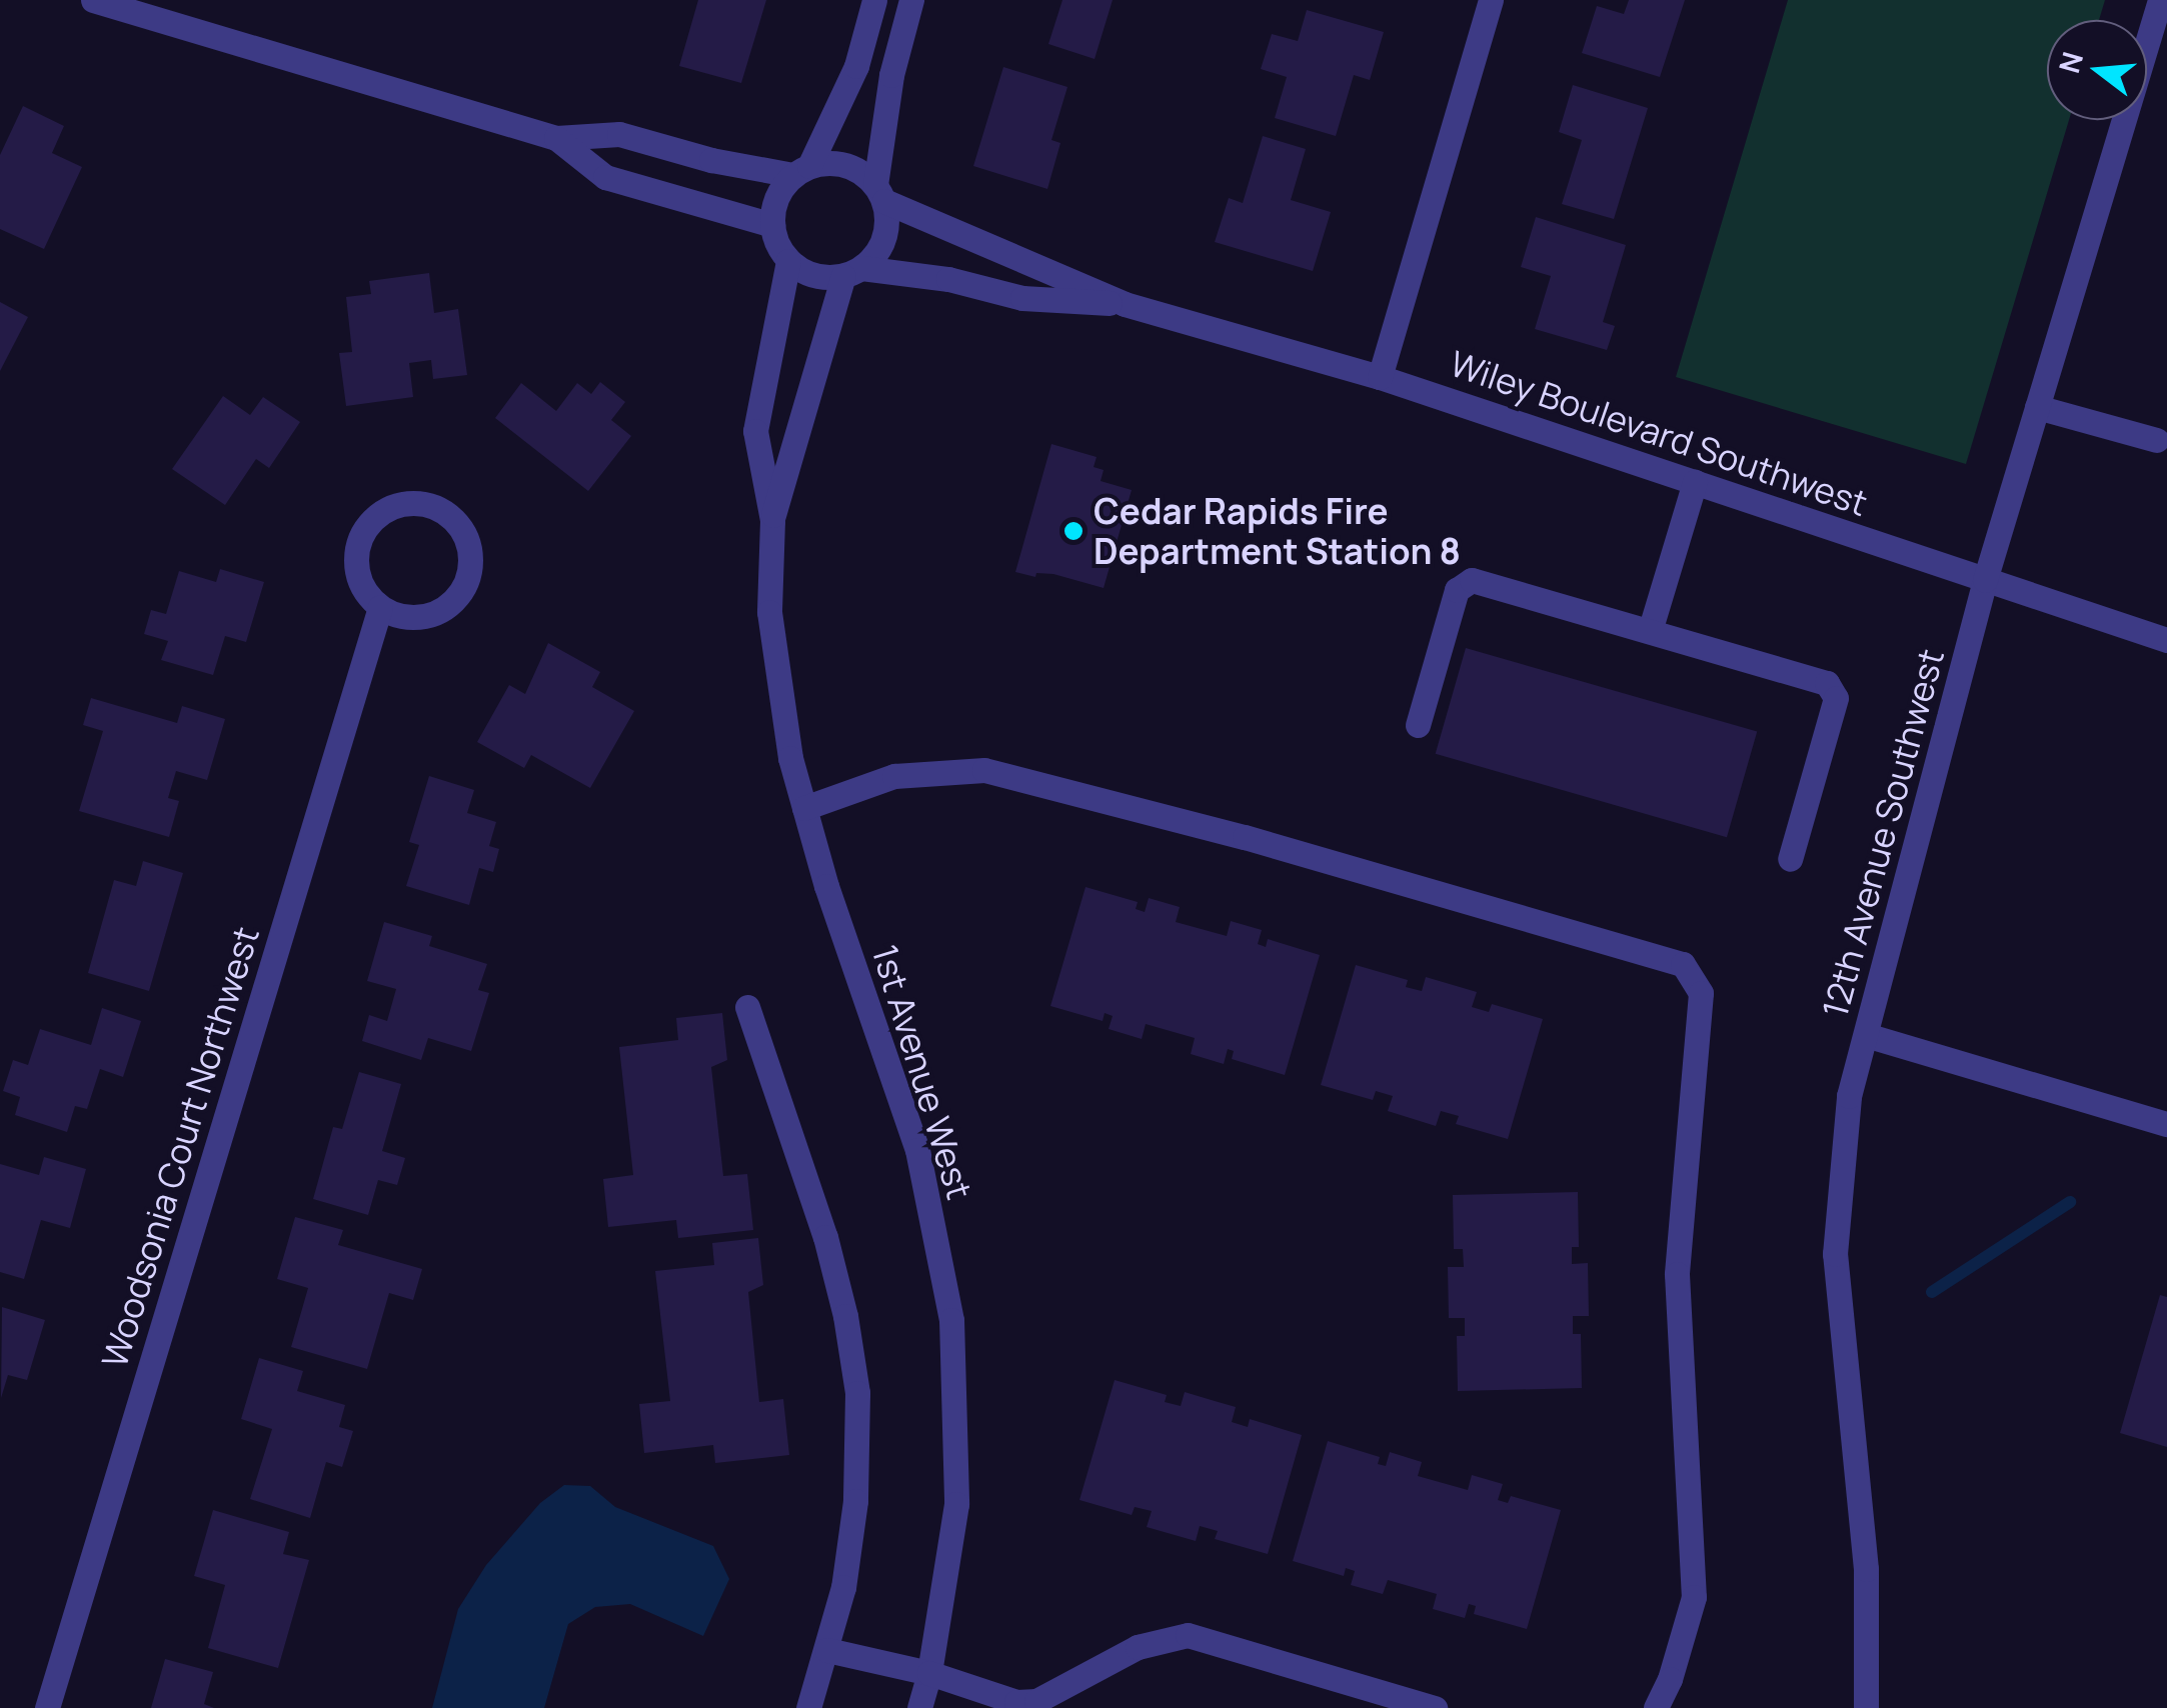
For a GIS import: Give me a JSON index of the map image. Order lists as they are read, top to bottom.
{
  "streets": {
    "street": [
      "Wiley Boulevard Southwest",
      "12th Avenue Southwest",
      "1st Avenue West",
      "Woodsonia Court Northwest"
    ]
  },
  "crossings": [
    ["Wiley Boulevard Southwest", "12th Avenue Southwest"],
    ["Wiley Boulevard Southwest", "1st Avenue West"]
  ],
  "places": ["Cedar Rapids Fire Department Station 8"],
  "north": "left"
}
